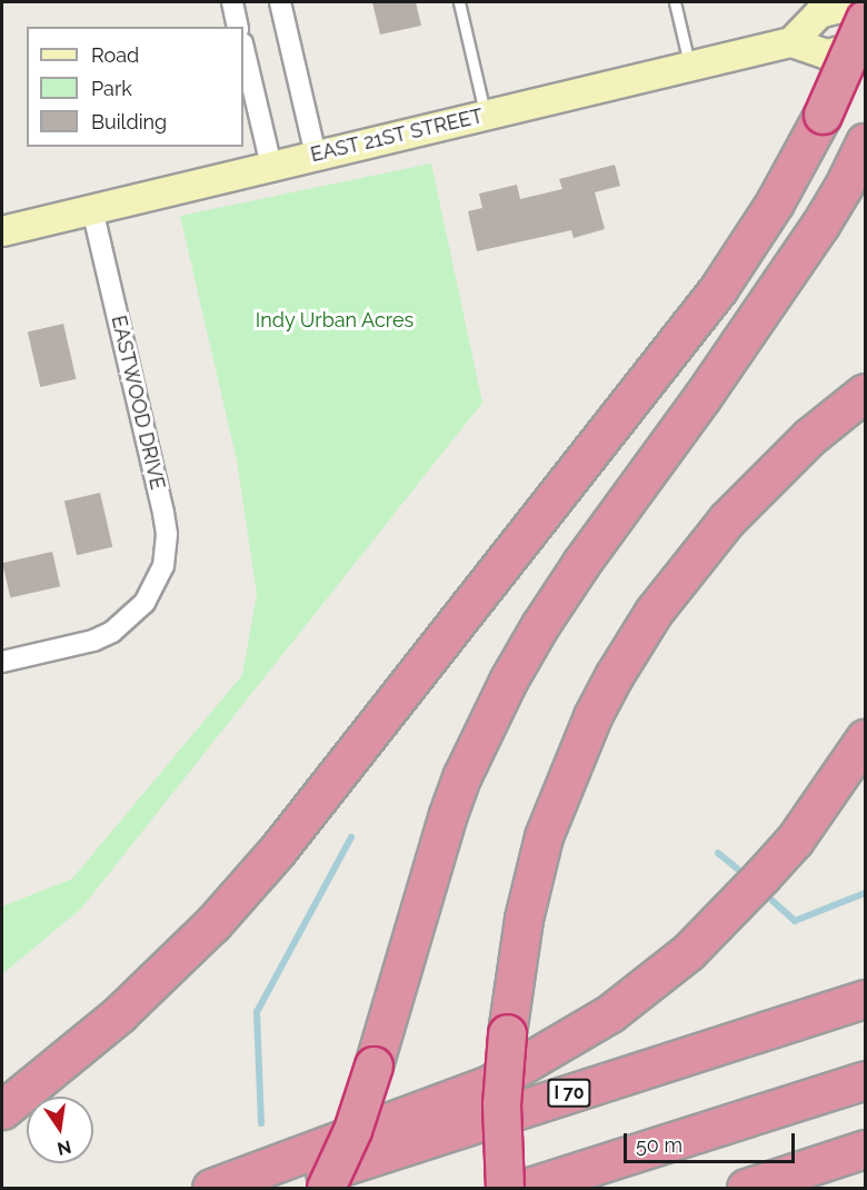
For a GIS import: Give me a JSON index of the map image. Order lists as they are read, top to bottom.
{
  "streets": {
    "highway": ["I 70"],
    "main road": ["EAST 21ST STREET"],
    "street": ["EASTWOOD DRIVE"]
  },
  "crossings": [
    ["EAST 21ST STREET", "EASTWOOD DRIVE"]
  ],
  "parks": ["Indy Urban Acres"],
  "legend": ["Road", "Park", "Building"],
  "scale_bar": "50 m",
  "north": "bottom"
}
